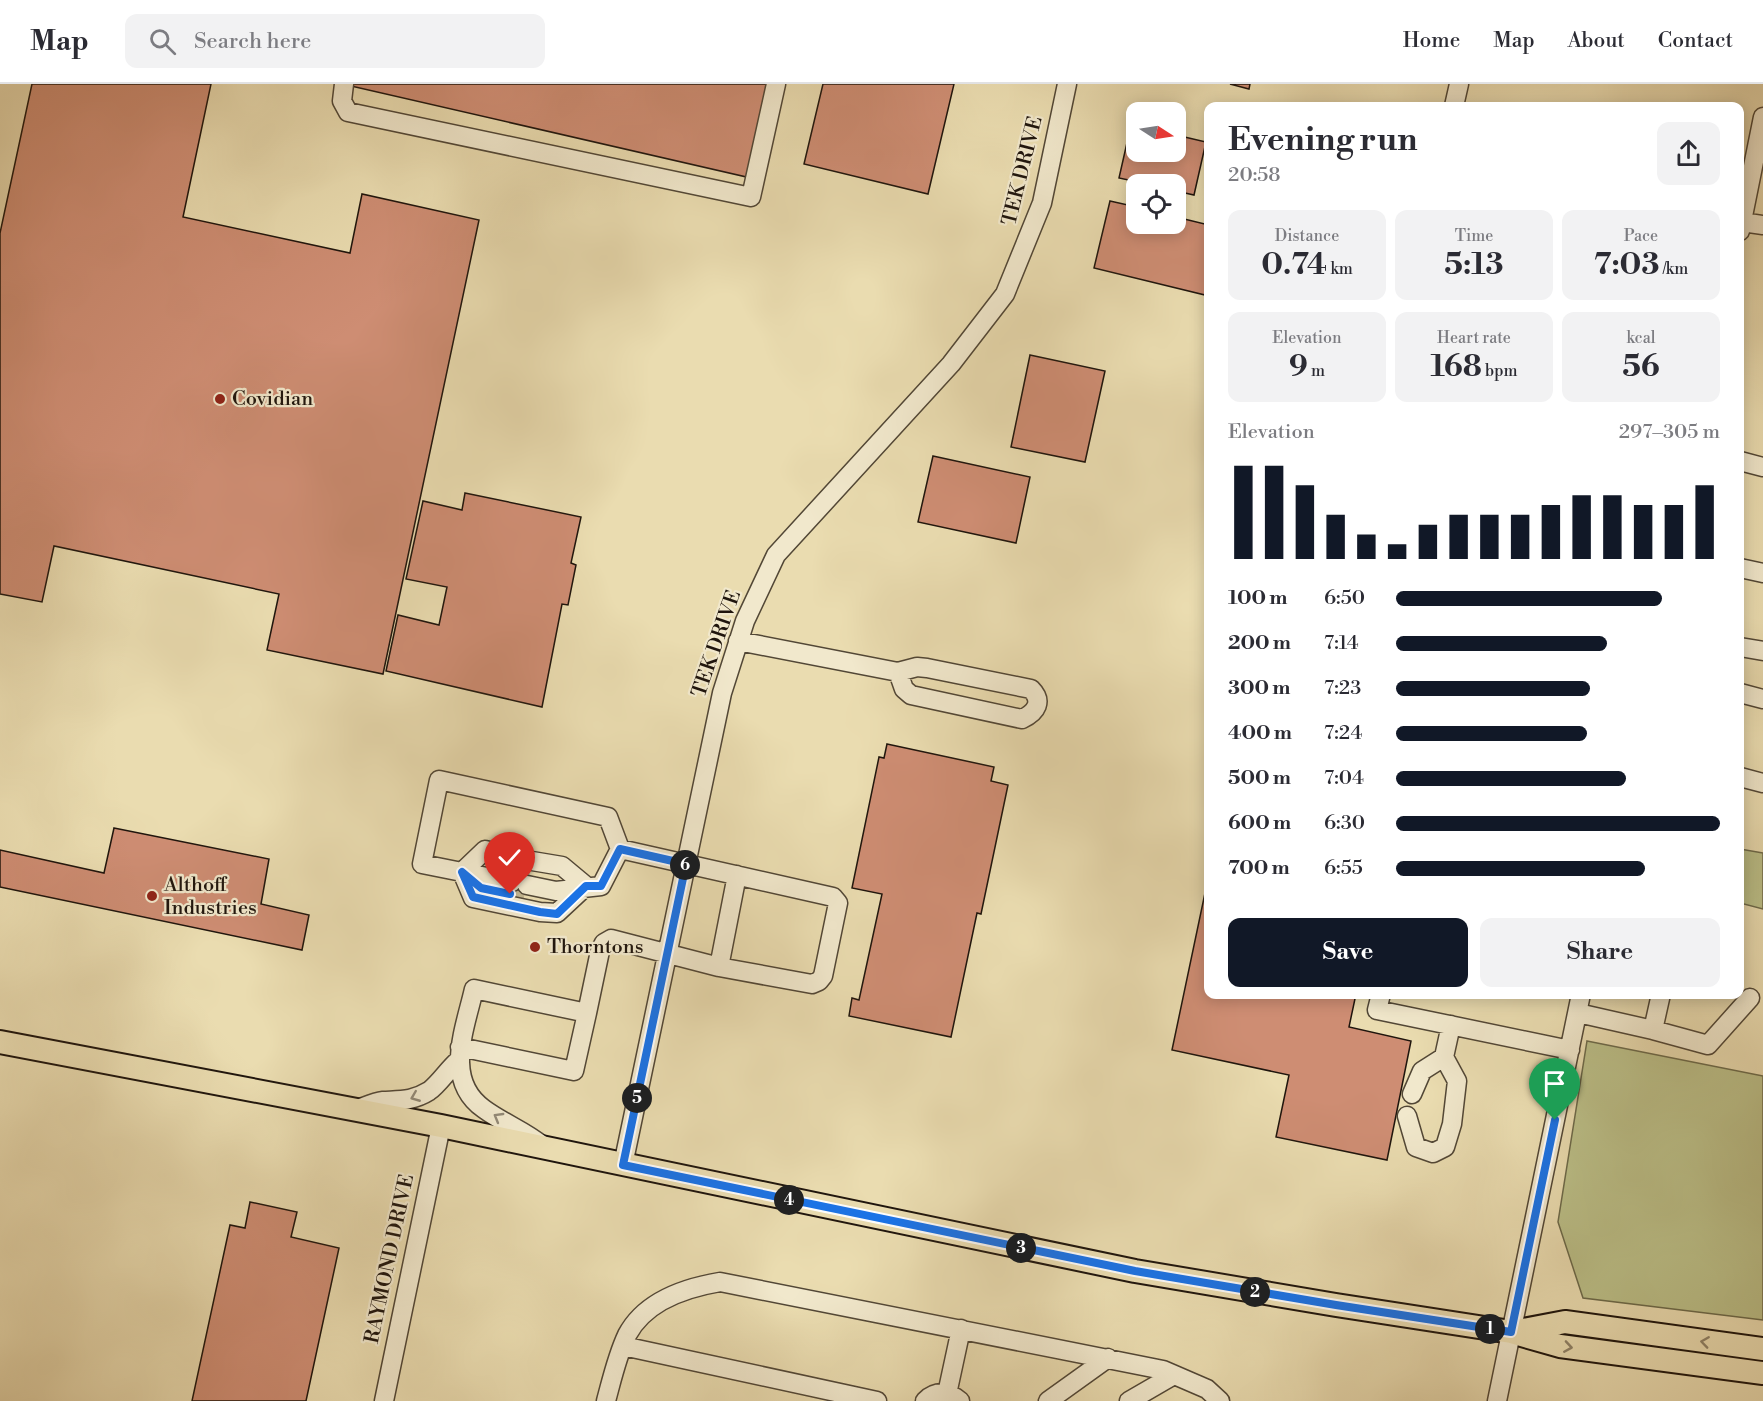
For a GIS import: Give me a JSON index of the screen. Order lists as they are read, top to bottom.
{
  "streets": {
    "street": ["TEK DRIVE", "RAYMOND DRIVE"]
  },
  "places": ["Covidian", "Althoff Industries", "Thorntons"],
  "north": "right",
  "page": {
    "header": "Map",
    "search": "Search here",
    "nav": [
      "Home",
      "Map",
      "About",
      "Contact"
    ],
    "heading": ["Evening run", "20:58"],
    "stats": [
      ["Distance", "0.74 km"],
      ["Time", "5:13"],
      ["Pace", "7:03 /km"],
      ["Elevation", "9 m"],
      ["Heart rate", "168 bpm"],
      ["kcal", "56"]
    ],
    "chart": ["Elevation", "297–305 m"],
    "list": [
      {
        "name": "100 m",
        "note": "6:50"
      },
      {
        "name": "200 m",
        "note": "7:14"
      },
      {
        "name": "300 m",
        "note": "7:23"
      },
      {
        "name": "400 m",
        "note": "7:24"
      },
      {
        "name": "500 m",
        "note": "7:04"
      },
      {
        "name": "600 m",
        "note": "6:30"
      },
      {
        "name": "700 m",
        "note": "6:55"
      }
    ],
    "pins": [
      "6",
      "5",
      "4",
      "3",
      "2",
      "1"
    ],
    "buttons": ["Save", "Share"]
  }
}
